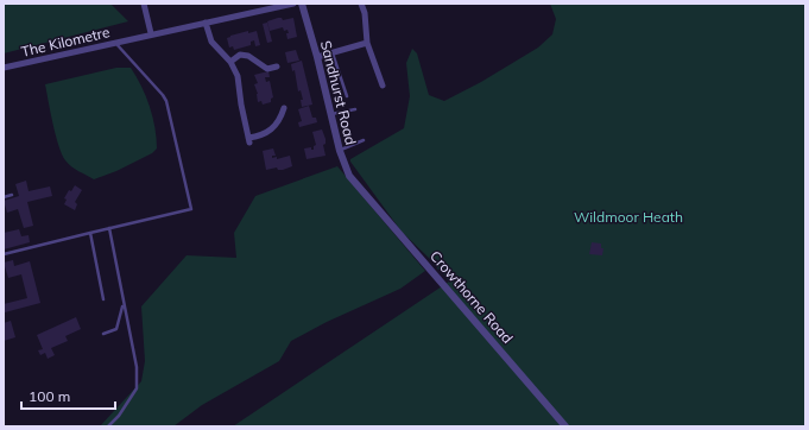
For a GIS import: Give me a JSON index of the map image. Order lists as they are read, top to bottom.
{
  "streets": {
    "street": ["The Kilometre", "Sandhurst Road", "Crowthorne Road"]
  },
  "crossings": [
    ["Sandhurst Road", "Crowthorne Road"]
  ],
  "parks": ["Wildmoor Heath"],
  "scale_bar": "100 m"
}
